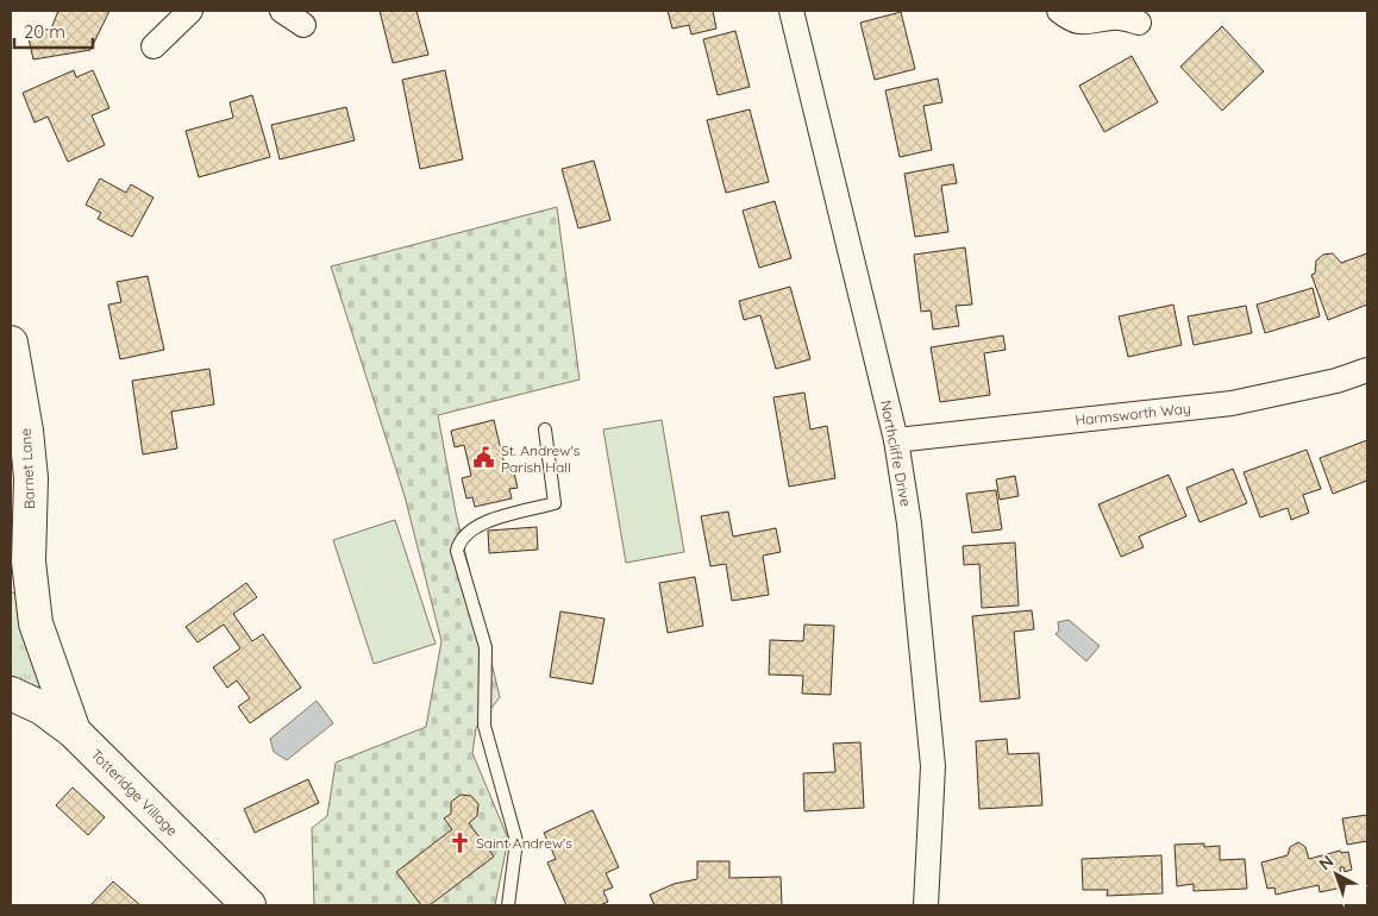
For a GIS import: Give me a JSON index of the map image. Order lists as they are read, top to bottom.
{
  "streets": {
    "street": [
      "Harmsworth Way",
      "Northcliffe Drive",
      "Barnet Lane",
      "Totteridge Village"
    ]
  },
  "crossings": [
    ["Harmsworth Way", "Northcliffe Drive"],
    ["Barnet Lane", "Totteridge Village"]
  ],
  "places": {
    "public building": ["St. Andrew's Parish Hall"],
    "church": ["Saint Andrew's"]
  },
  "scale_bar": "20 m",
  "north": "top left"
}
